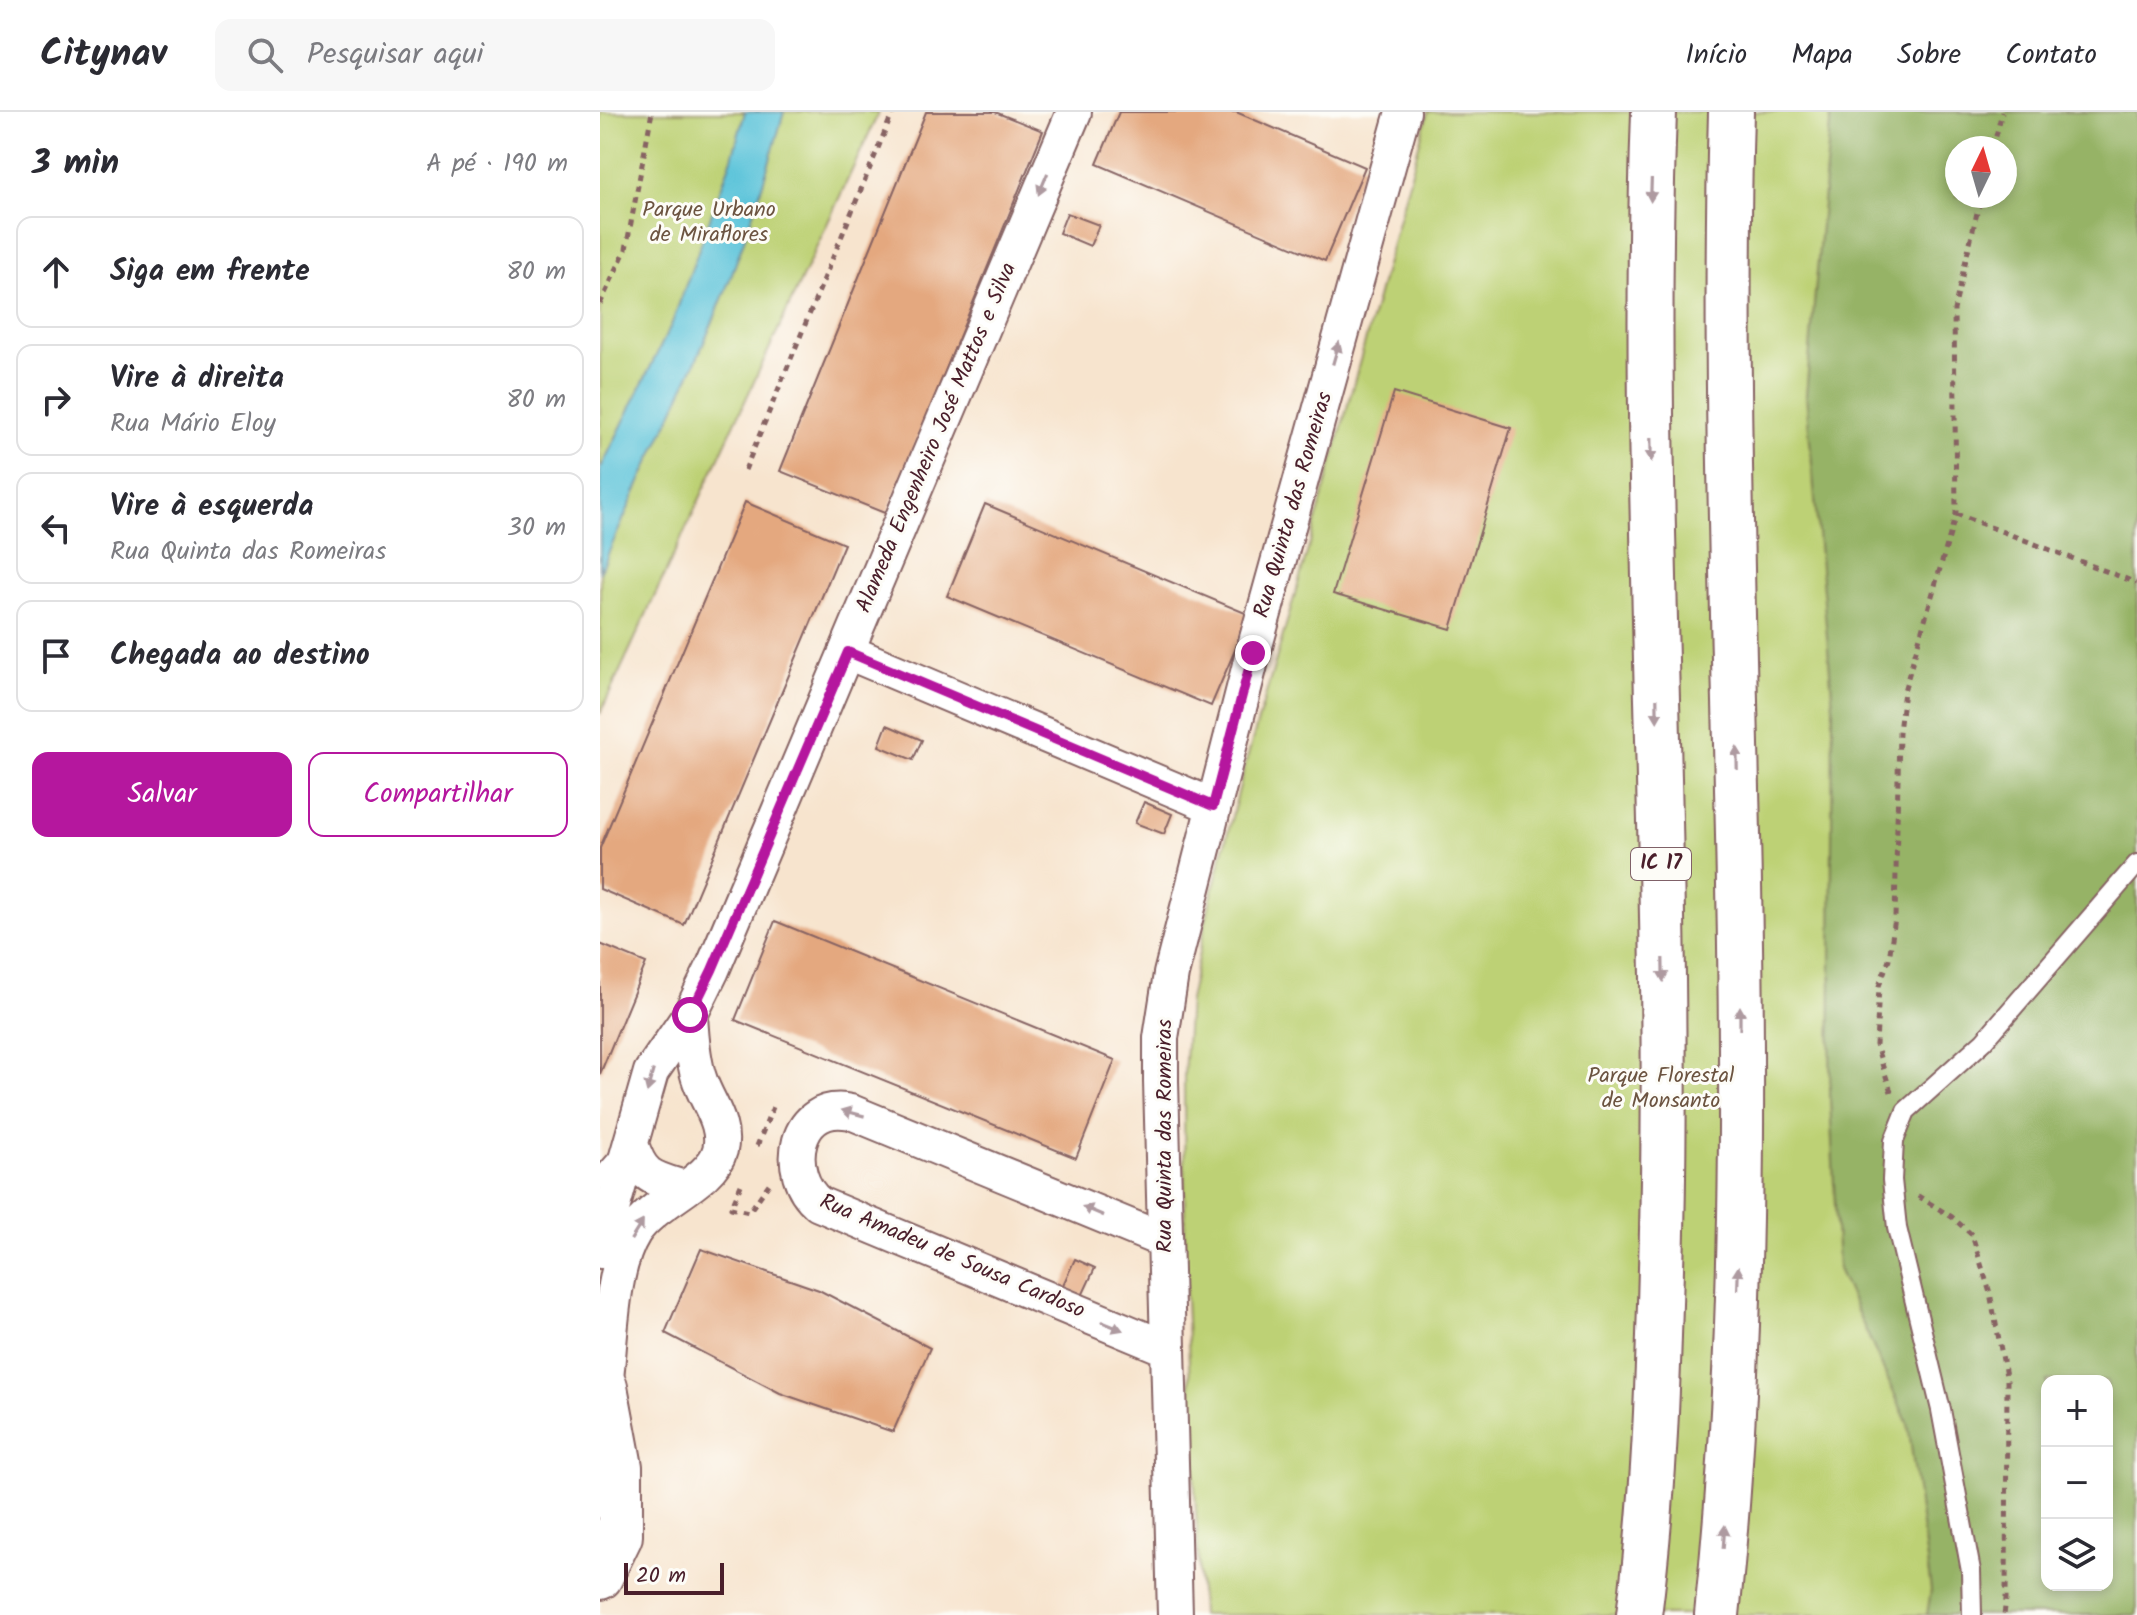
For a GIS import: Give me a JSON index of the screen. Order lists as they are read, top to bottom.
{
  "streets": {
    "main road": ["IC 17"],
    "street": ["Alameda Engenheiro José Mattos e Silva", "Rua Quinta das Romeiras", "Rua Amadeu de Sousa Cardoso"]
  },
  "crossings": [
    ["Rua Quinta das Romeiras", "Rua Amadeu de Sousa Cardoso"]
  ],
  "one_way": ["Alameda Engenheiro José Mattos e Silva", "Rua Quinta das Romeiras"],
  "parks": ["Parque Urbano de Miraflores", "Parque Florestal de Monsanto"],
  "scale_bar": "20 m",
  "north": "top",
  "page": {
    "header": "Citynav",
    "search": "Pesquisar aqui",
    "nav": [
      "Início",
      "Mapa",
      "Sobre",
      "Contato"
    ],
    "heading": ["3 min", "A pé · 190 m"],
    "list": [
      ["Siga em frente", "80 m"],
      ["Vire à direita", "Rua Mário Eloy", "80 m"],
      ["Vire à esquerda", "Rua Quinta das Romeiras", "30 m"],
      "Chegada ao destino"
    ],
    "buttons": ["Salvar", "Compartilhar"],
    "map_buttons": ["+", "−"],
    "scale": "20 m"
  }
}
